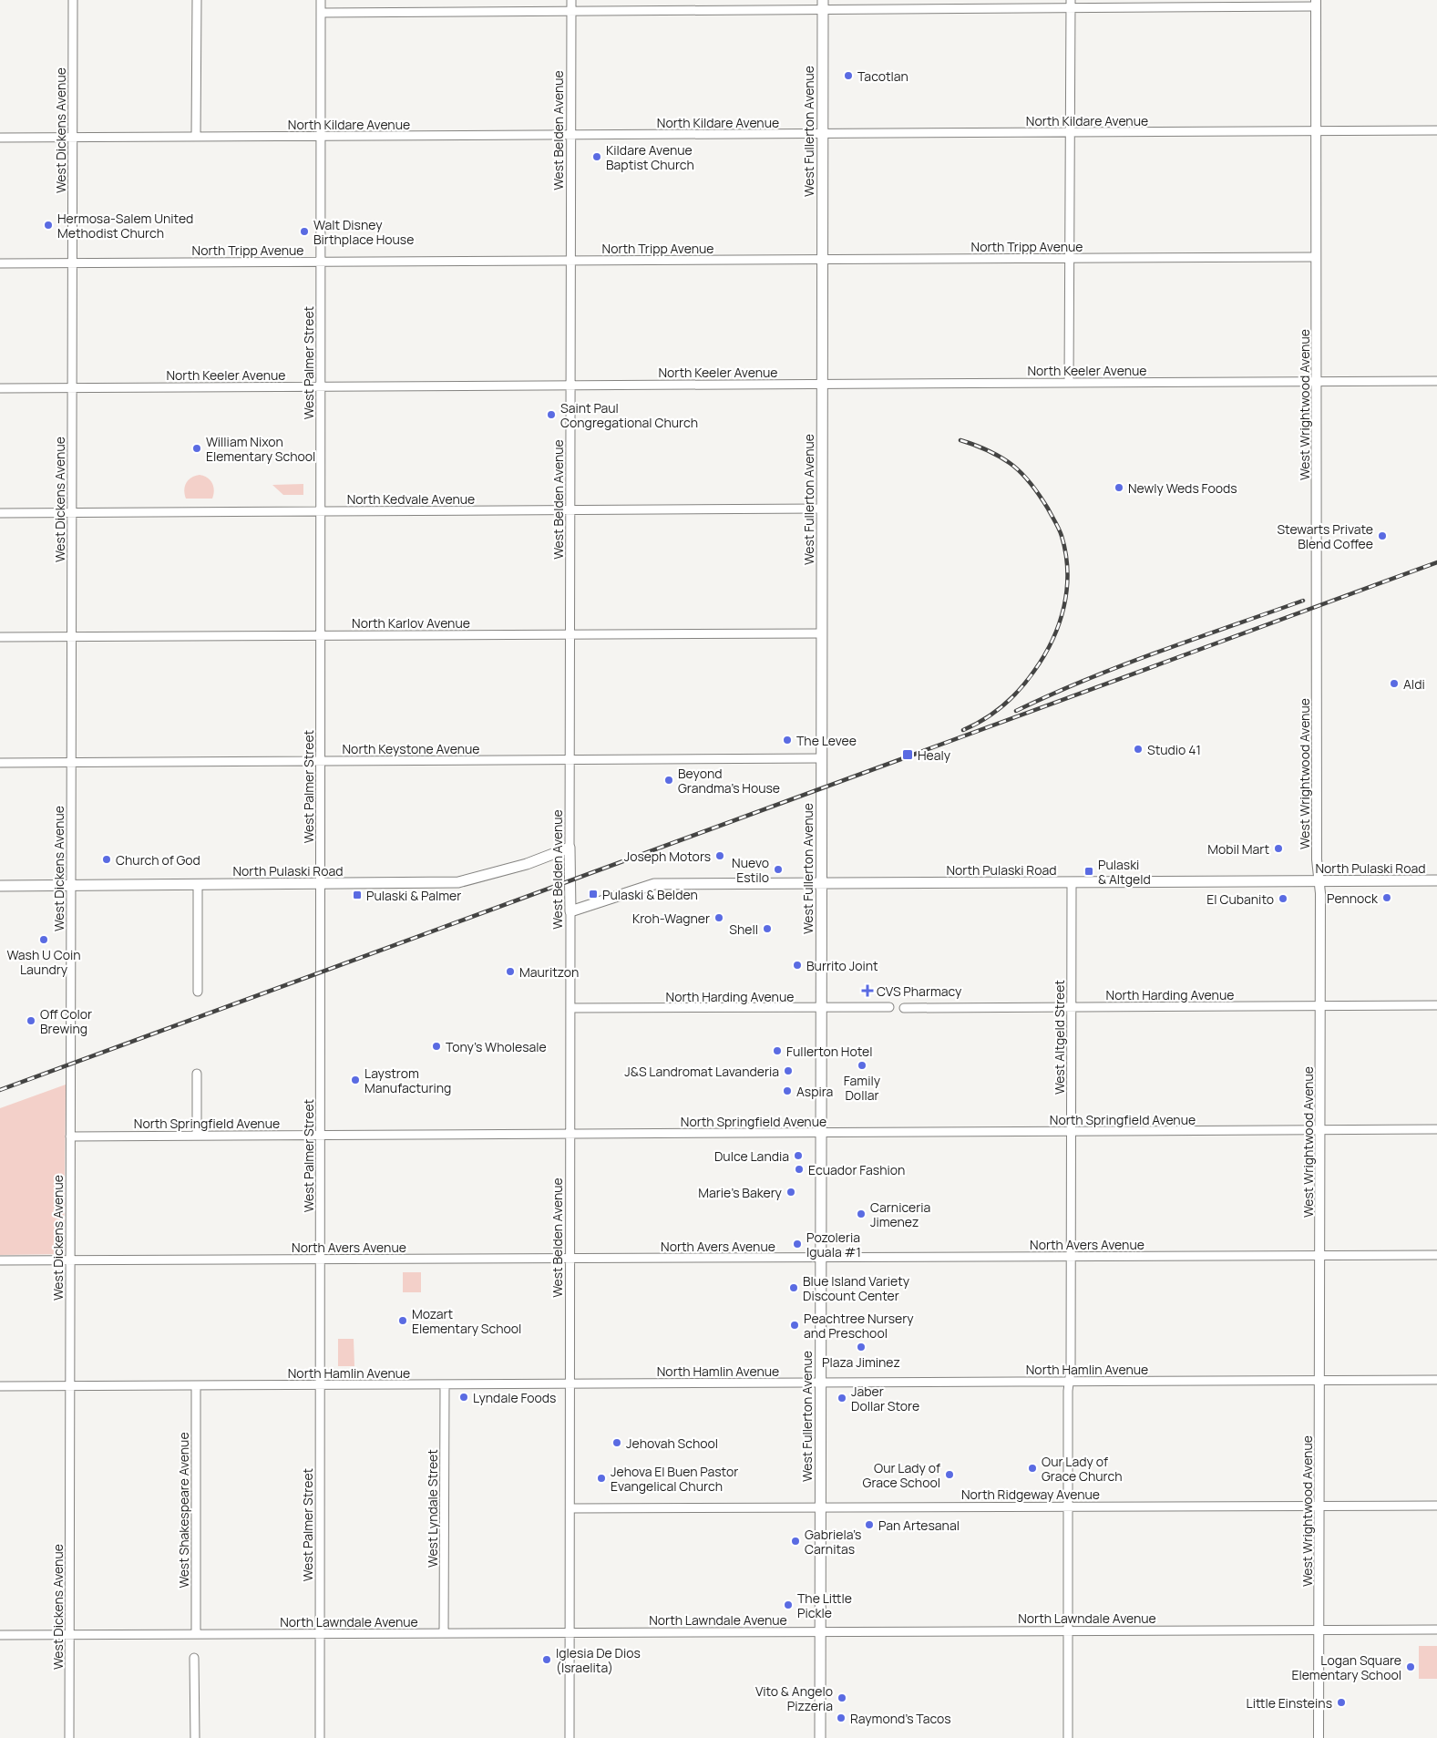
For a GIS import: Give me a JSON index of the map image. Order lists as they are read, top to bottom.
{
  "streets": {
    "main road": ["West Belden Avenue", "West Fullerton Avenue", "North Pulaski Road"],
    "street": [
      "North Kildare Avenue",
      "West Dickens Avenue",
      "North Tripp Avenue",
      "West Palmer Street",
      "North Keeler Avenue",
      "West Wrightwood Avenue",
      "North Kedvale Avenue",
      "North Karlov Avenue",
      "North Keystone Avenue",
      "North Harding Avenue",
      "West Altgeld Street",
      "North Springfield Avenue",
      "North Avers Avenue",
      "North Hamlin Avenue",
      "North Ridgeway Avenue",
      "West Lyndale Street",
      "West Shakespeare Avenue",
      "North Lawndale Avenue"
    ]
  },
  "crossings": [
    ["North Kildare Avenue", "West Dickens Avenue"],
    ["North Kildare Avenue", "West Belden Avenue"],
    ["North Kildare Avenue", "West Fullerton Avenue"],
    ["North Kildare Avenue", "West Palmer Street"],
    ["North Kildare Avenue", "West Wrightwood Avenue"],
    ["West Dickens Avenue", "North Tripp Avenue"],
    ["West Dickens Avenue", "North Keeler Avenue"],
    ["West Dickens Avenue", "North Kedvale Avenue"],
    ["West Dickens Avenue", "North Karlov Avenue"],
    ["West Dickens Avenue", "North Keystone Avenue"],
    ["West Dickens Avenue", "North Pulaski Road"],
    ["West Dickens Avenue", "North Springfield Avenue"],
    ["West Dickens Avenue", "North Avers Avenue"],
    ["West Dickens Avenue", "North Hamlin Avenue"],
    ["West Dickens Avenue", "North Lawndale Avenue"],
    ["West Belden Avenue", "North Tripp Avenue"],
    ["West Belden Avenue", "North Keeler Avenue"],
    ["West Belden Avenue", "North Kedvale Avenue"],
    ["West Belden Avenue", "North Karlov Avenue"],
    ["West Belden Avenue", "North Keystone Avenue"],
    ["West Belden Avenue", "North Pulaski Road"],
    ["West Belden Avenue", "North Harding Avenue"],
    ["West Belden Avenue", "North Springfield Avenue"],
    ["West Belden Avenue", "North Avers Avenue"],
    ["West Belden Avenue", "North Hamlin Avenue"],
    ["West Belden Avenue", "North Ridgeway Avenue"],
    ["West Belden Avenue", "North Lawndale Avenue"],
    ["West Fullerton Avenue", "North Tripp Avenue"],
    ["West Fullerton Avenue", "North Keeler Avenue"],
    ["West Fullerton Avenue", "North Kedvale Avenue"],
    ["West Fullerton Avenue", "North Karlov Avenue"],
    ["West Fullerton Avenue", "North Keystone Avenue"],
    ["West Fullerton Avenue", "North Pulaski Road"],
    ["West Fullerton Avenue", "North Harding Avenue"],
    ["West Fullerton Avenue", "North Springfield Avenue"],
    ["West Fullerton Avenue", "North Avers Avenue"],
    ["West Fullerton Avenue", "North Hamlin Avenue"],
    ["West Fullerton Avenue", "North Ridgeway Avenue"],
    ["West Fullerton Avenue", "North Lawndale Avenue"],
    ["North Tripp Avenue", "West Palmer Street"],
    ["North Tripp Avenue", "West Wrightwood Avenue"],
    ["West Palmer Street", "North Keeler Avenue"],
    ["West Palmer Street", "North Kedvale Avenue"],
    ["West Palmer Street", "North Karlov Avenue"],
    ["West Palmer Street", "North Keystone Avenue"],
    ["West Palmer Street", "North Pulaski Road"],
    ["West Palmer Street", "North Springfield Avenue"],
    ["West Palmer Street", "North Avers Avenue"],
    ["West Palmer Street", "North Hamlin Avenue"],
    ["West Palmer Street", "North Lawndale Avenue"],
    ["North Keeler Avenue", "West Wrightwood Avenue"],
    ["West Wrightwood Avenue", "North Pulaski Road"],
    ["West Wrightwood Avenue", "North Harding Avenue"],
    ["West Wrightwood Avenue", "North Springfield Avenue"],
    ["West Wrightwood Avenue", "North Avers Avenue"],
    ["West Wrightwood Avenue", "North Hamlin Avenue"],
    ["West Wrightwood Avenue", "North Ridgeway Avenue"],
    ["West Wrightwood Avenue", "North Lawndale Avenue"],
    ["North Pulaski Road", "West Altgeld Street"],
    ["North Harding Avenue", "West Altgeld Street"],
    ["West Altgeld Street", "North Springfield Avenue"],
    ["West Altgeld Street", "North Avers Avenue"],
    ["West Altgeld Street", "North Hamlin Avenue"],
    ["West Altgeld Street", "North Ridgeway Avenue"],
    ["West Altgeld Street", "North Lawndale Avenue"],
    ["North Hamlin Avenue", "West Lyndale Street"],
    ["North Hamlin Avenue", "West Shakespeare Avenue"],
    ["West Lyndale Street", "North Lawndale Avenue"],
    ["West Shakespeare Avenue", "North Lawndale Avenue"]
  ],
  "places": {
    "other": [
      "Tacotlan",
      "Kildare Avenue Baptist Church",
      "Hermosa-Salem United Methodist Church",
      "Walt Disney Birthplace House",
      "Saint Paul Congregational Church",
      "William Nixon Elementary School",
      "Newly Weds Foods",
      "Stewarts Private Blend Coffee",
      "Aldi",
      "The Levee",
      "Studio 41",
      "Beyond Grandma's House",
      "Mobil Mart",
      "Joseph Motors",
      "Church of God",
      "Nuevo Estilo",
      "Pennock",
      "El Cubanito",
      "Kroh-Wagner",
      "Shell",
      "Wash U Coin Laundry",
      "Burrito Joint",
      "Mauritzon",
      "Off Color Brewing",
      "Tony's Wholesale",
      "Fullerton Hotel",
      "Family Dollar",
      "J&S Landromat Lavanderia",
      "Laystrom Manufacturing",
      "Aspira",
      "Dulce Landia",
      "Ecuador Fashion",
      "Marie's Bakery",
      "Carniceria Jimenez",
      "Pozoleria Iguala #1",
      "Blue Island Variety Discount Center",
      "Mozart Elementary School",
      "Peachtree Nursery and Preschool",
      "Plaza Jiminez",
      "Lyndale Foods",
      "Jaber Dollar Store",
      "Jehovah School",
      "Our Lady of Grace Church",
      "Our Lady of Grace School",
      "Jehova El Buen Pastor Evangelical Church",
      "Pan Artesanal",
      "Gabriela’s Carnitas",
      "The Little Pickle",
      "Iglesia De Dios (Israelita)",
      "Logan Square Elementary School",
      "Vito & Angelo Pizzeria",
      "Little Einsteins",
      "Raymond's Tacos"
    ],
    "transit": [
      "Healy",
      "Pulaski & Altgeld",
      "Pulaski & Belden",
      "Pulaski & Palmer"
    ],
    "health": ["CVS Pharmacy"]
  }
}
